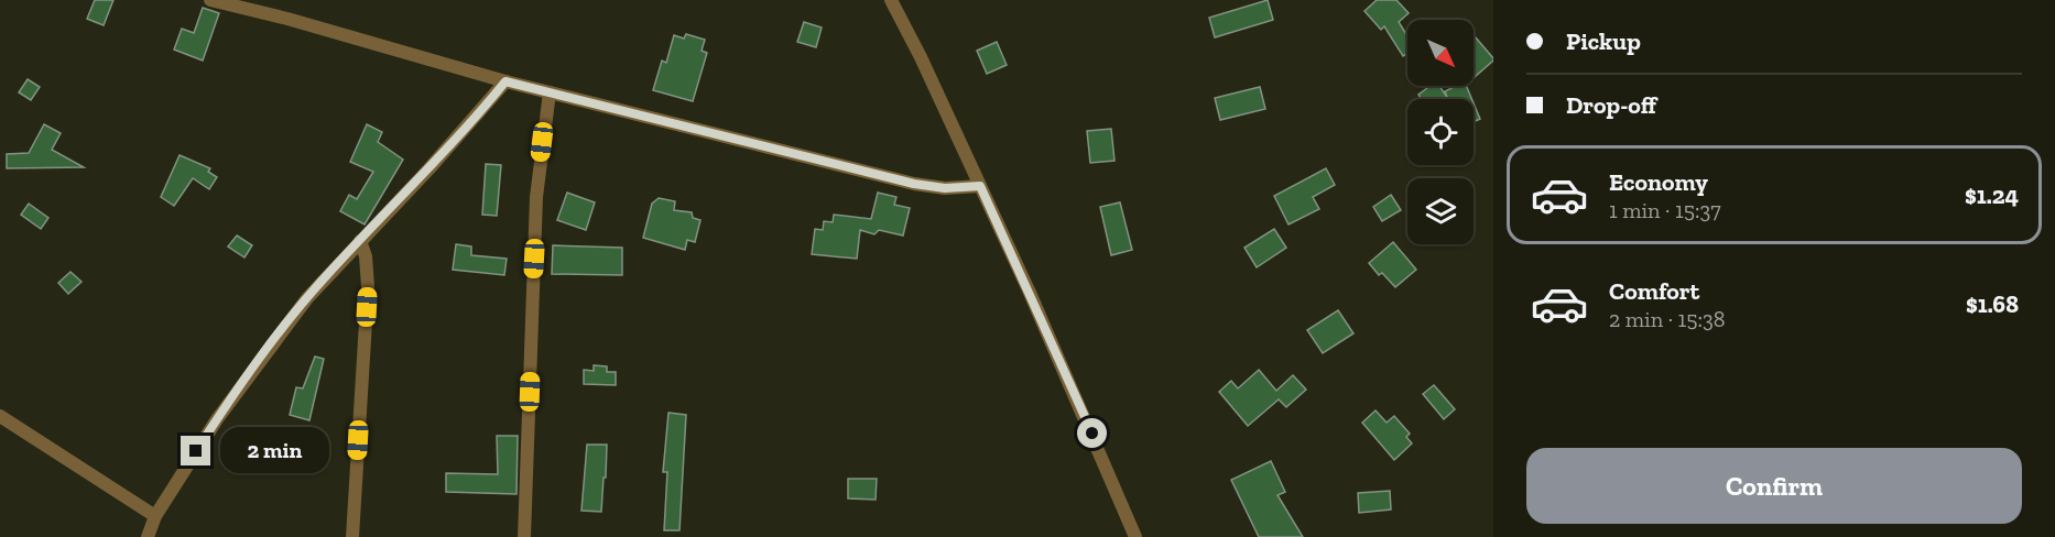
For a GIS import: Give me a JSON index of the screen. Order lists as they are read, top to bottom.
{
  "north": "bottom right",
  "page": {
    "banner": ["Pickup", "Drop-off"],
    "list": [
      {
        "name": "Economy",
        "note": "1 min · 15:37",
        "value": "$1.24"
      },
      {
        "name": "Comfort",
        "note": "2 min · 15:38",
        "value": "$1.68"
      }
    ],
    "bubble": "2 min",
    "buttons": "Confirm"
  }
}
